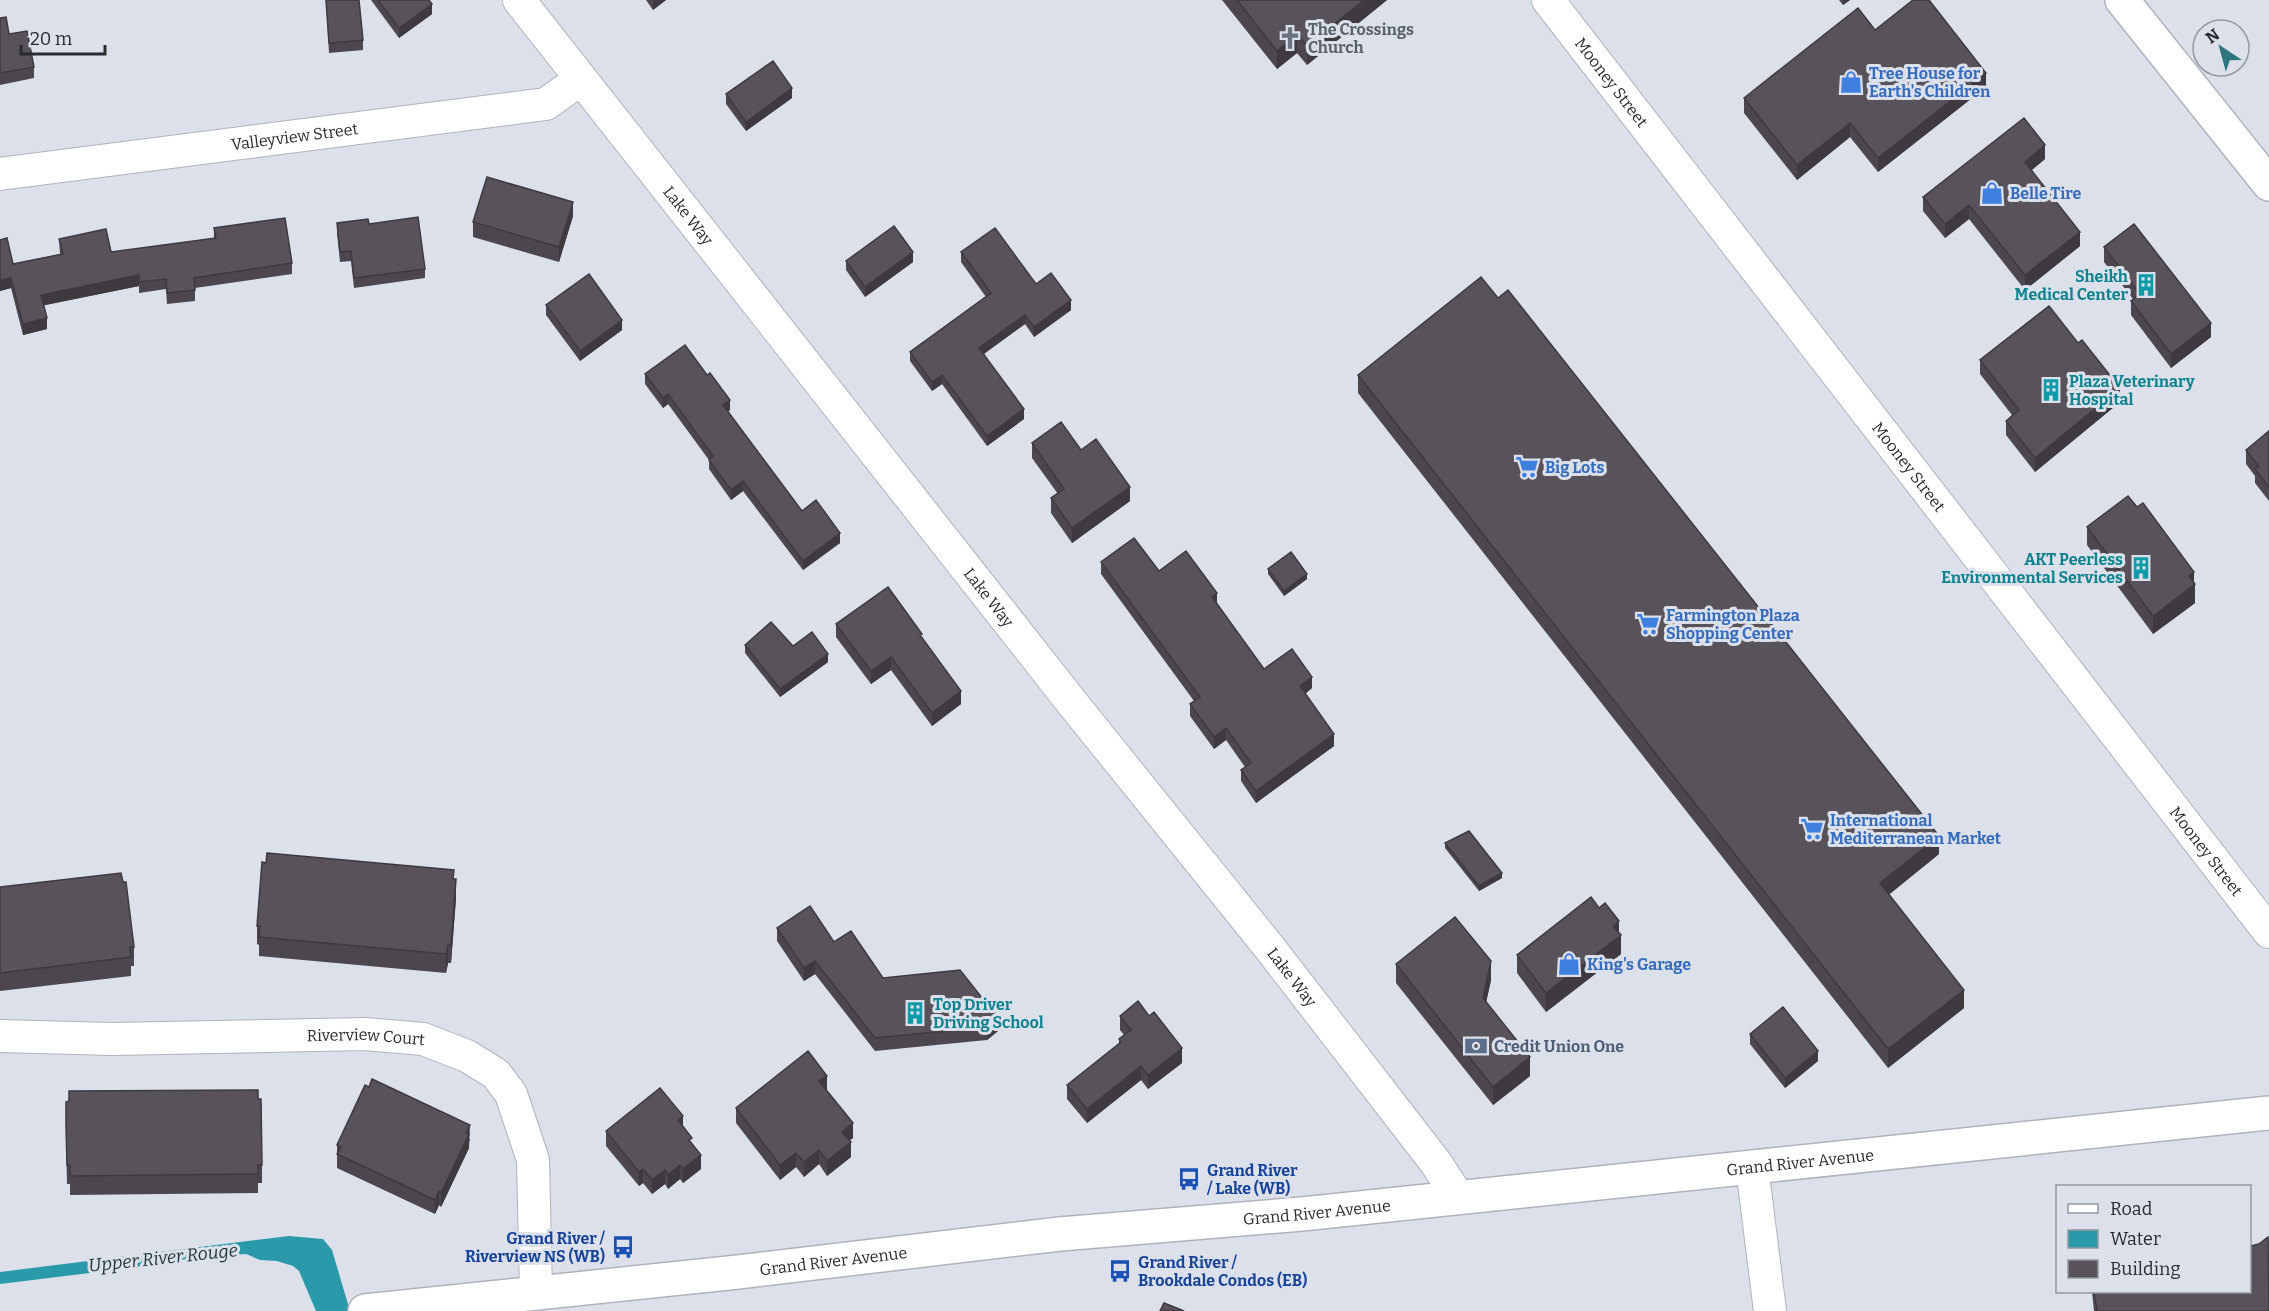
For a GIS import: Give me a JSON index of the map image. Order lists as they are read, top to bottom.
{
  "streets": {
    "main road": ["Grand River Avenue"],
    "street": [
      "Mooney Street",
      "Valleyview Street",
      "Lake Way",
      "Riverview Court"
    ]
  },
  "crossings": [
    ["Valleyview Street", "Lake Way"],
    ["Lake Way", "Grand River Avenue"],
    ["Riverview Court", "Grand River Avenue"]
  ],
  "water": ["Upper River Rouge"],
  "places": {
    "church": ["The Crossings Church"],
    "shop": ["Tree House for Earth's Children", "Belle Tire", "King's Garage"],
    "building": [
      "Sheikh Medical Center",
      "Plaza Veterinary Hospital",
      "AKT Peerless Environmental Services",
      "Top Driver Driving School"
    ],
    "supermarket": ["Big Lots", "Farmington Plaza Shopping Center", "International Mediterranean Market"],
    "bank": ["Credit Union One"],
    "bus stop": ["Grand River / Lake (WB)", "Grand River / Riverview NS (WB)", "Grand River / Brookdale Condos (EB)"]
  },
  "legend": ["Road", "Water", "Building"],
  "scale_bar": "20 m",
  "north": "top left"
}
